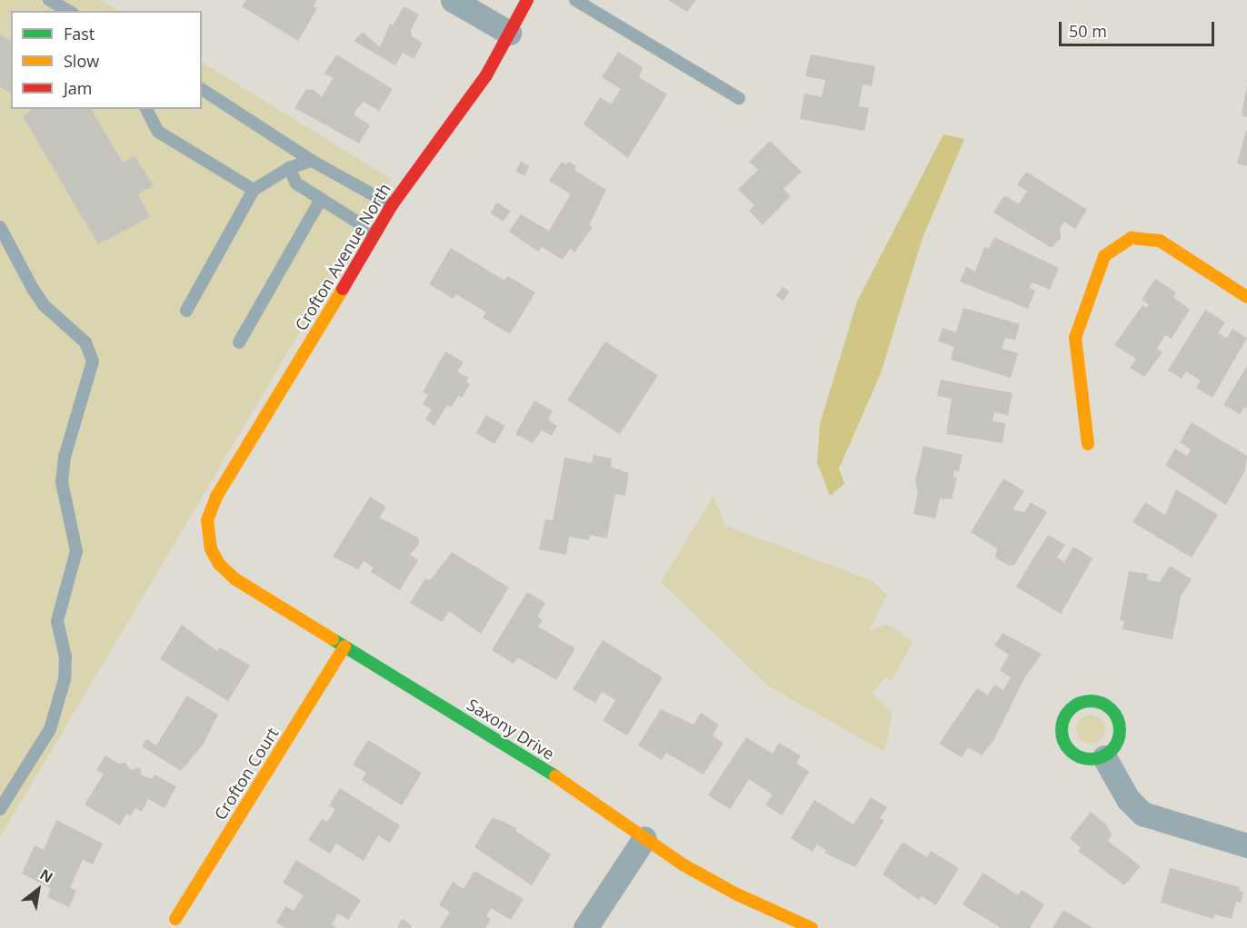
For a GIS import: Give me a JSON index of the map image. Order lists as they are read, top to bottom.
{
  "streets": {
    "street": ["Crofton Avenue North", "Saxony Drive", "Crofton Court"]
  },
  "crossings": [
    ["Crofton Avenue North", "Saxony Drive"],
    ["Saxony Drive", "Crofton Court"]
  ],
  "legend": ["Fast", "Slow", "Jam"],
  "scale_bar": "50 m",
  "north": "top right"
}
